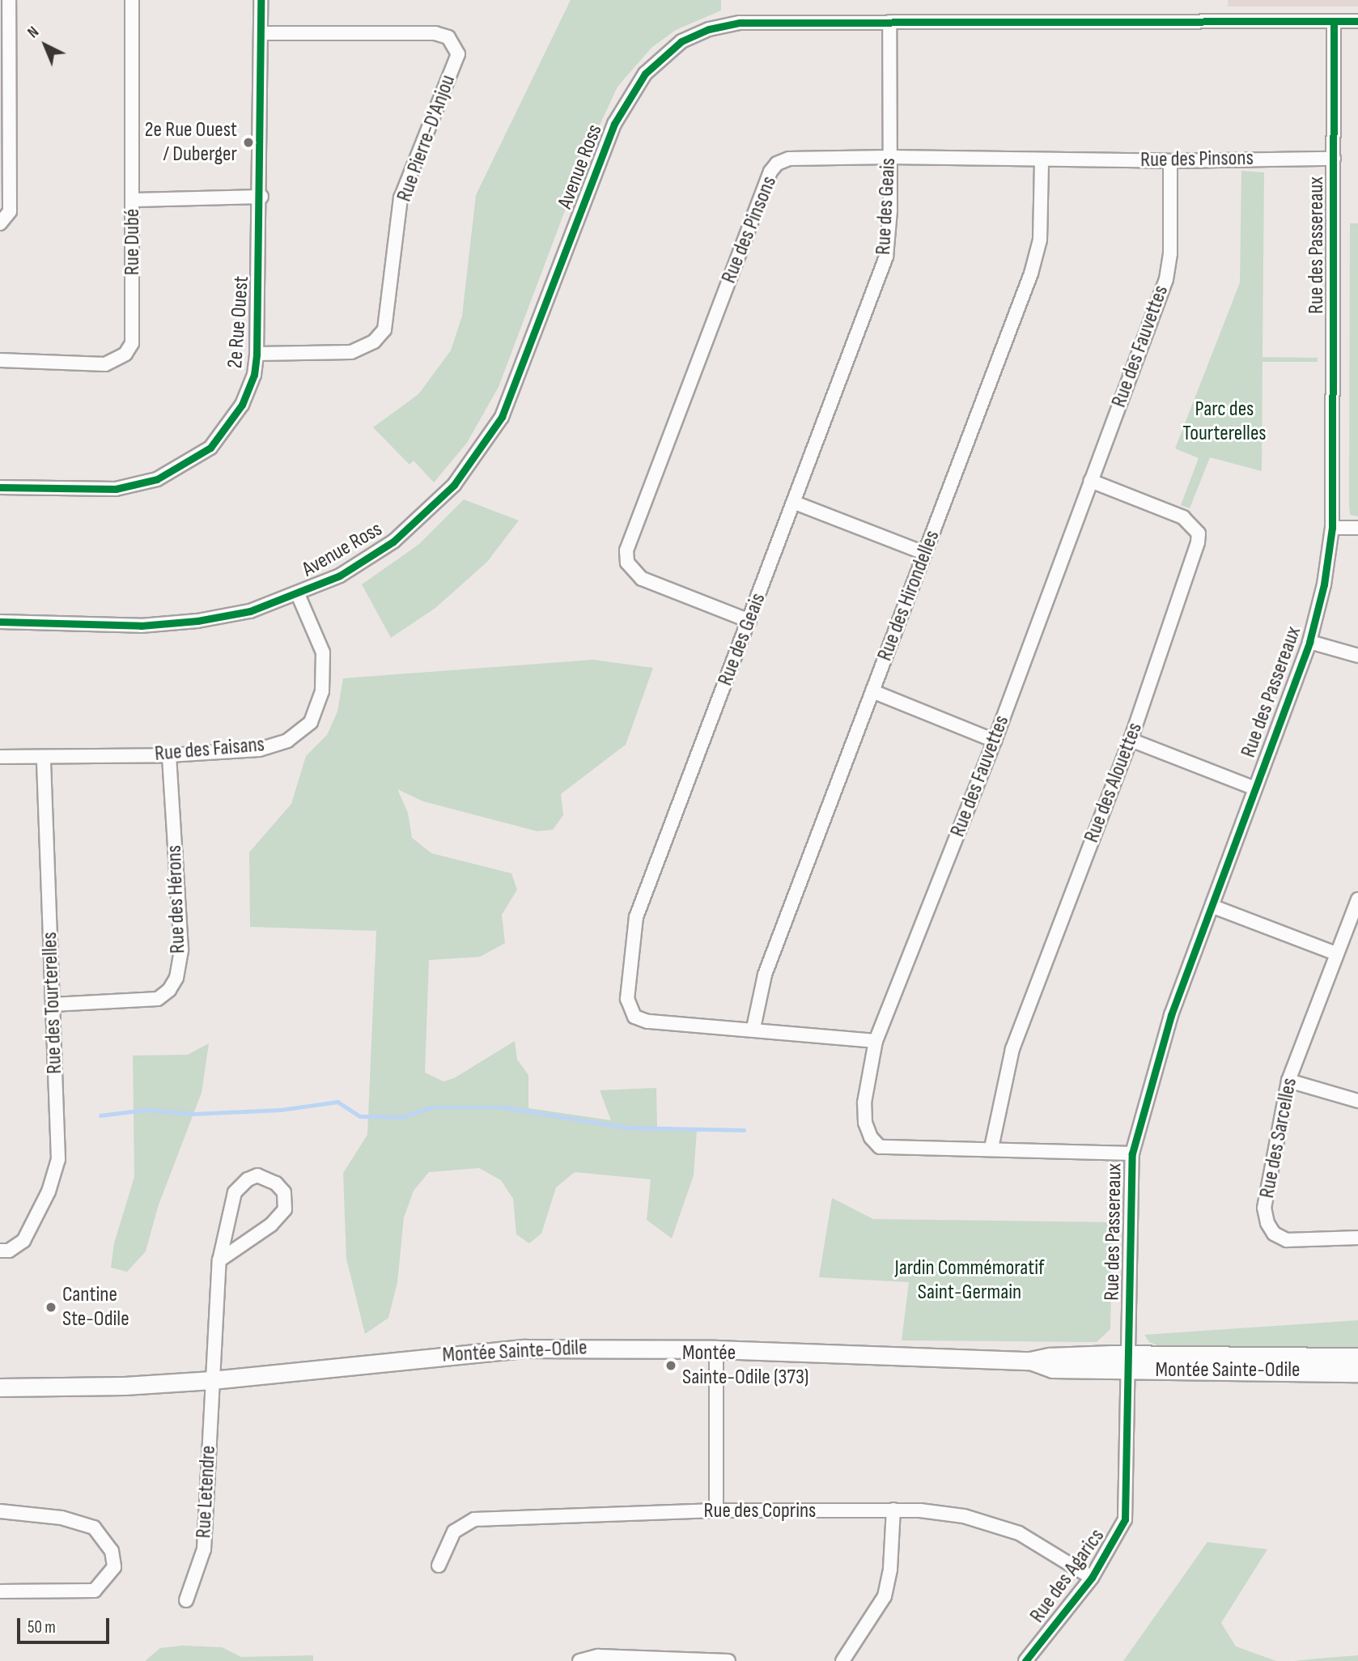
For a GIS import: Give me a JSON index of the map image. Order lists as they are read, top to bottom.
{
  "streets": {
    "main road": ["Montée Sainte-Odile"],
    "street": [
      "Rue Pierre-D'Anjou",
      "Rue des Pinsons",
      "Avenue Ross",
      "Rue des Geais",
      "Rue Dubé",
      "Rue des Passereaux",
      "2e Rue Ouest",
      "Rue des Fauvettes",
      "Rue des Hirondelles",
      "Rue des Faisans",
      "Rue des Alouettes",
      "Rue des Hérons",
      "Rue des Tourterelles",
      "Rue des Sarcelles",
      "Rue Letendre",
      "Rue des Coprins",
      "Rue des Agarics"
    ]
  },
  "crossings": [
    ["Rue Pierre-D'Anjou", "2e Rue Ouest"],
    ["Rue des Pinsons", "Rue des Geais"],
    ["Rue des Pinsons", "Rue des Passereaux"],
    ["Rue des Pinsons", "Rue des Fauvettes"],
    ["Rue des Pinsons", "Rue des Hirondelles"],
    ["Avenue Ross", "Rue des Geais"],
    ["Avenue Ross", "Rue des Passereaux"],
    ["Avenue Ross", "Rue des Faisans"],
    ["Rue des Geais", "Rue des Fauvettes"],
    ["Rue des Geais", "Rue des Hirondelles"],
    ["Rue des Passereaux", "Rue des Fauvettes"],
    ["Rue des Passereaux", "Montée Sainte-Odile"],
    ["Rue des Passereaux", "Rue des Agarics"],
    ["Rue des Fauvettes", "Rue des Alouettes"],
    ["Rue des Faisans", "Rue des Hérons"],
    ["Rue des Faisans", "Rue des Tourterelles"],
    ["Rue des Hérons", "Rue des Tourterelles"],
    ["Montée Sainte-Odile", "Rue Letendre"],
    ["Montée Sainte-Odile", "Rue des Agarics"],
    ["Rue des Coprins", "Rue des Agarics"]
  ],
  "parks": ["Parc des Tourterelles", "Jardin Commémoratif Saint-Germain"],
  "places": ["2e Rue Ouest / Duberger", "Cantine Ste-Odile", "Montée Sainte-Odile (373)"],
  "scale_bar": "50 m",
  "north": "top left"
}
